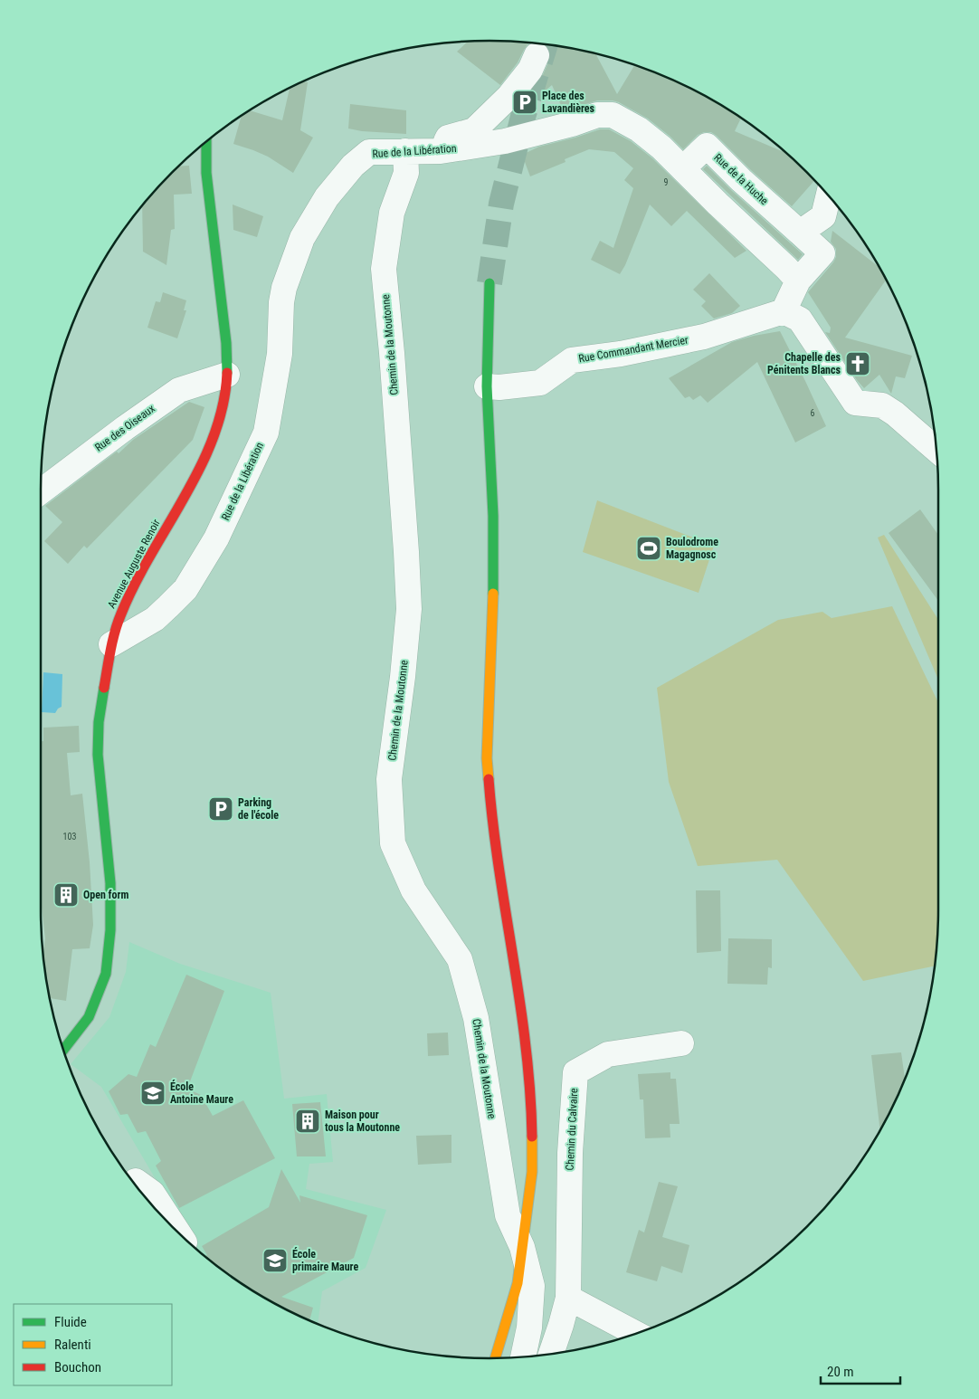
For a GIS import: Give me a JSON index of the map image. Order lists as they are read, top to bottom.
{
  "streets": {
    "main road": ["Avenue Auguste Renoir"],
    "street": [
      "Rue de la Libération",
      "Rue de la Huche",
      "Chemin de la Moutonne",
      "Rue Commandant Mercier",
      "Rue des Oiseaux",
      "Chemin du Calvaire"
    ]
  },
  "crossings": [
    ["Rue de la Libération", "Rue de la Huche"],
    ["Rue de la Libération", "Chemin de la Moutonne"],
    ["Rue de la Libération", "Avenue Auguste Renoir"],
    ["Rue des Oiseaux", "Avenue Auguste Renoir"]
  ],
  "places": {
    "parking": ["Place des Lavandières", "Parking de l'école"],
    "church": ["Chapelle des Pénitents Blancs"],
    "sports": ["Boulodrome Magagnosc"],
    "building": ["Open form", "Maison pour tous la Moutonne"],
    "school or university": ["École Antoine Maure", "École primaire Maure"]
  },
  "house_numbers": ["9", "6", "103"],
  "legend": ["Fluide", "Ralenti", "Bouchon"],
  "scale_bar": "20 m"
}
